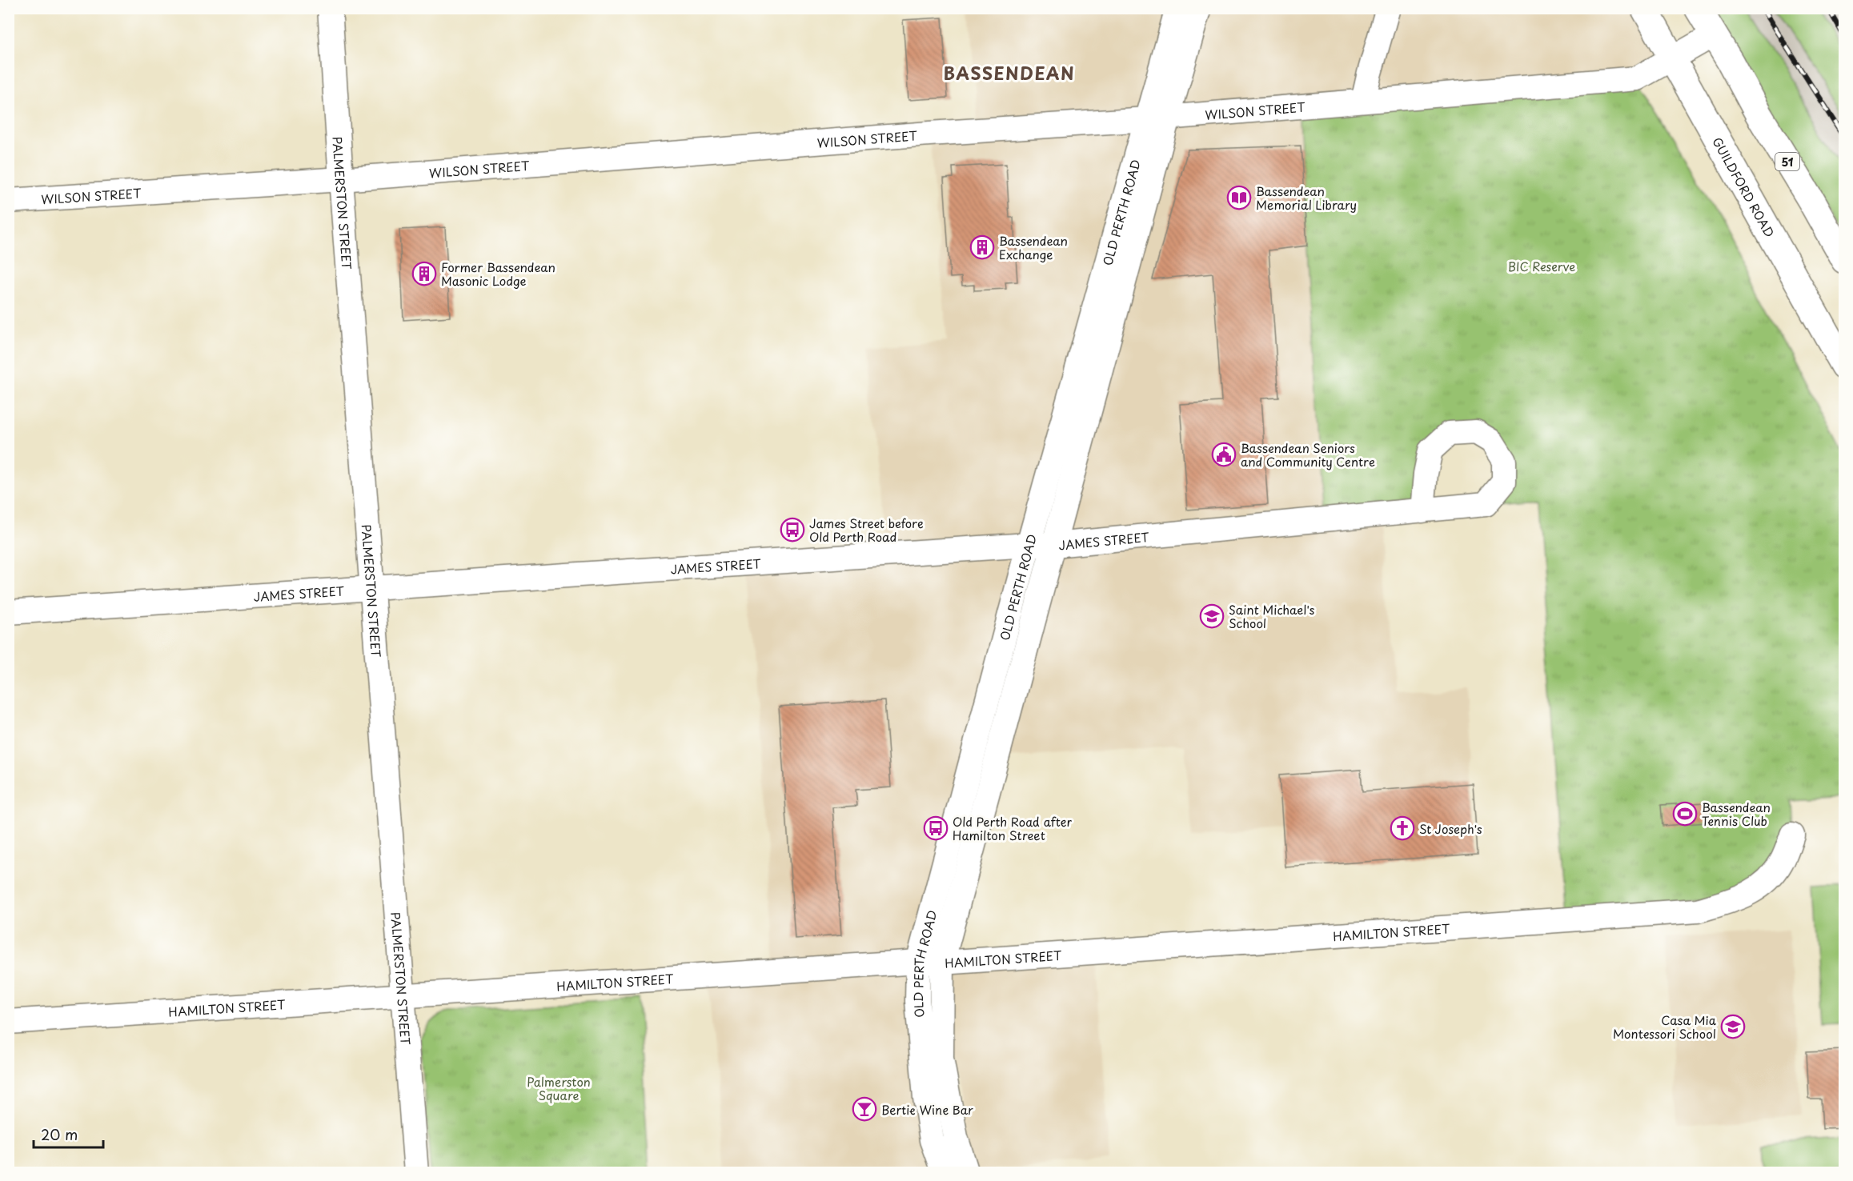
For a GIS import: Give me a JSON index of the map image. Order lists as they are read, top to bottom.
{
  "streets": {
    "highway": ["51", "GUILDFORD ROAD"],
    "street": [
      "WILSON STREET",
      "PALMERSTON STREET",
      "OLD PERTH ROAD",
      "JAMES STREET",
      "HAMILTON STREET"
    ]
  },
  "crossings": [
    ["WILSON STREET", "51"],
    ["WILSON STREET", "GUILDFORD ROAD"],
    ["WILSON STREET", "PALMERSTON STREET"],
    ["WILSON STREET", "OLD PERTH ROAD"],
    ["PALMERSTON STREET", "JAMES STREET"],
    ["PALMERSTON STREET", "HAMILTON STREET"],
    ["OLD PERTH ROAD", "JAMES STREET"],
    ["OLD PERTH ROAD", "HAMILTON STREET"]
  ],
  "districts": ["BASSENDEAN"],
  "parks": ["BIC Reserve", "Palmerston Square"],
  "places": {
    "library": ["Bassendean Memorial Library"],
    "building": ["Bassendean Exchange", "Former Bassendean Masonic Lodge"],
    "public building": ["Bassendean Seniors and Community Centre"],
    "bus stop": ["James Street before Old Perth Road", "Old Perth Road after Hamilton Street"],
    "school or university": ["Saint Michael's School", "Casa Mia Montessori School"],
    "sports": ["Bassendean Tennis Club"],
    "church": ["St Joseph's"],
    "bar": ["Bertie Wine Bar"]
  },
  "scale_bar": "20 m"
}
